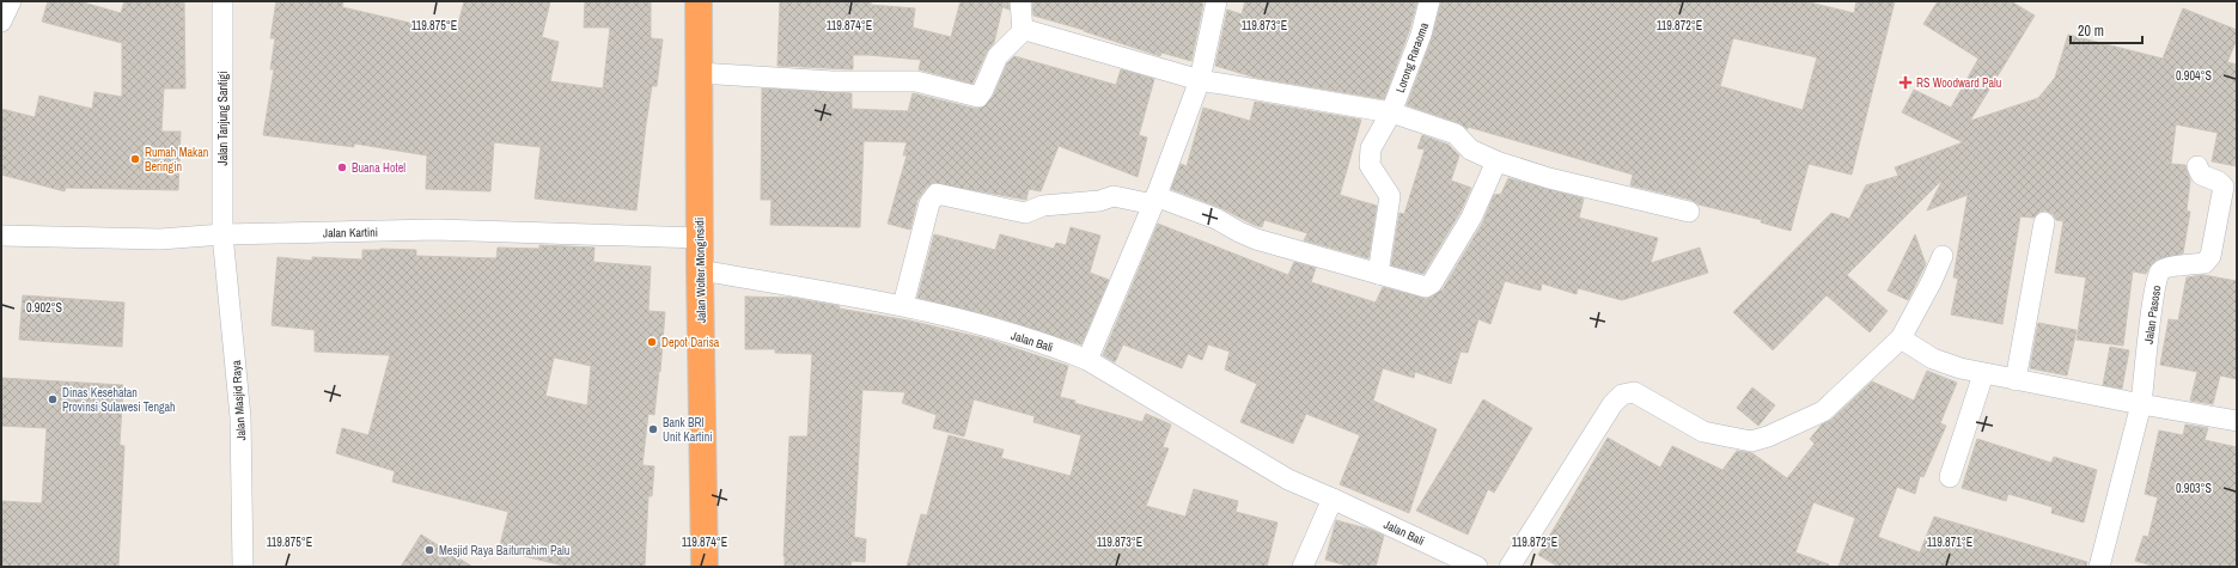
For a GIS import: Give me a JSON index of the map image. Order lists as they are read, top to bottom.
{
  "streets": {
    "highway": ["Jalan Wolter Monginsidi"],
    "street": [
      "Lorong Raraoma",
      "Jalan Tanjung Santigi",
      "Jalan Kartini",
      "Jalan Pasoso",
      "Jalan Bali",
      "Jalan Masjid Raya"
    ]
  },
  "crossings": [
    ["Jalan Tanjung Santigi", "Jalan Kartini"],
    ["Jalan Tanjung Santigi", "Jalan Masjid Raya"],
    ["Jalan Kartini", "Jalan Wolter Monginsidi"],
    ["Jalan Kartini", "Jalan Masjid Raya"],
    ["Jalan Wolter Monginsidi", "Jalan Bali"]
  ],
  "places": {
    "health": ["RS Woodward Palu"],
    "other": [
      "Rumah Makan Beringin",
      "Buana Hotel",
      "Depot Darisa",
      "Dinas Kesehatan Provinsi Sulawesi Tengah",
      "Bank BRI Unit Kartini",
      "Mesjid Raya Baiturrahim Palu"
    ]
  },
  "scale_bar": "20 m",
  "coordinates": [
    "119.875°E",
    "119.874°E",
    "119.873°E",
    "119.872°E",
    "0.904°S",
    "0.902°S",
    "0.903°S",
    "119.871°E"
  ]
}
